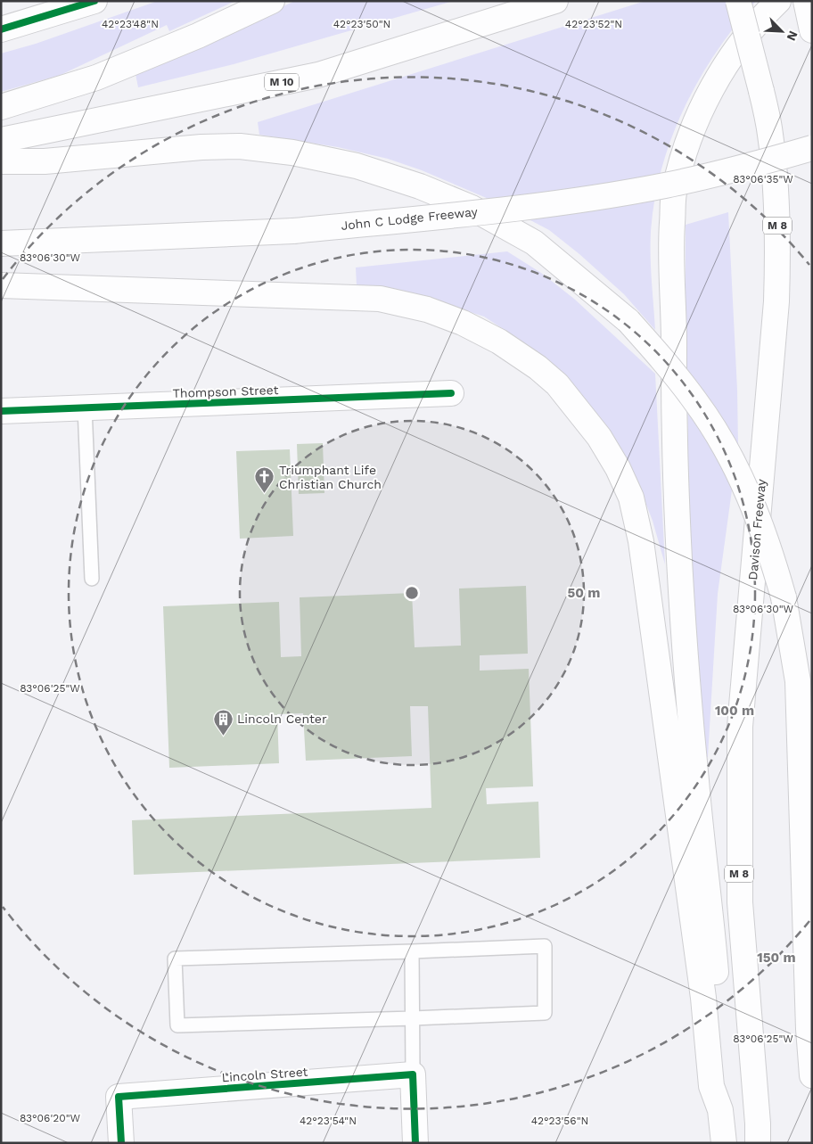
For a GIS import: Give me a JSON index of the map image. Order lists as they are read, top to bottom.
{
  "streets": {
    "main road": [
      "M 10",
      "John C Lodge Freeway",
      "M 8",
      "Thompson Street",
      "Davison Freeway",
      "Lincoln Street"
    ]
  },
  "places": {
    "church": ["Triumphant Life Christian Church"],
    "building": ["Lincoln Center"]
  },
  "north": "bottom right",
  "coordinates": [
    "42°23'48\"N",
    "42°23'52\"N",
    "42°23'50\"N",
    "83°06'35\"W",
    "83°06'30\"W",
    "83°06'25\"W",
    "83°06'20\"W",
    "42°23'54\"N",
    "42°23'56\"N"
  ],
  "rings": ["50 m", "100 m", "150 m"]
}
